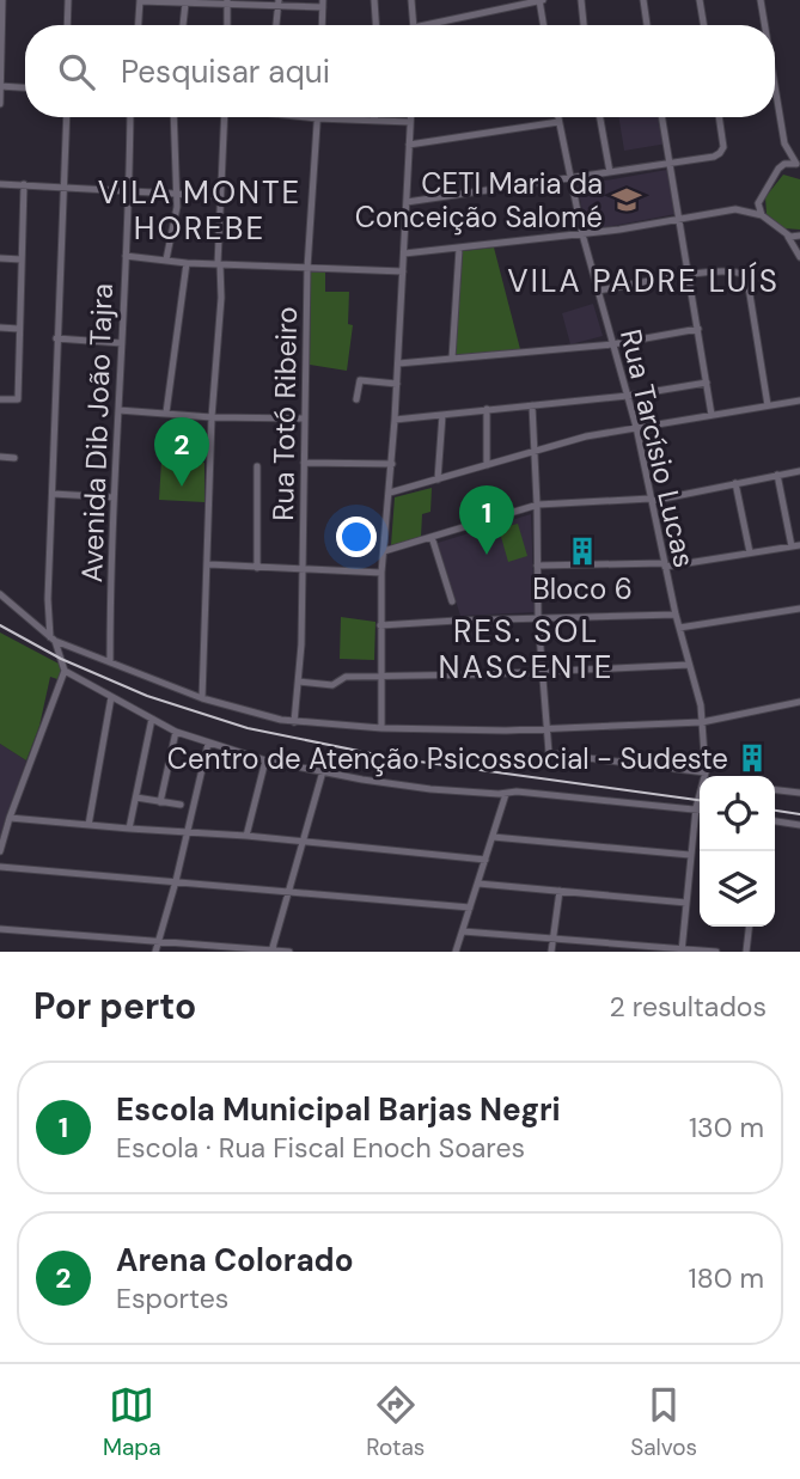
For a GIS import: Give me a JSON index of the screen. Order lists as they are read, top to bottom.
{
  "streets": {
    "street": ["Rua Totó Ribeiro", "Avenida Dib João Tajra", "Rua Tarcísio Lucas"]
  },
  "districts": ["VILA MONTE HOREBE", "VILA PADRE LUÍS", "RES. SOL NASCENTE"],
  "places": {
    "school or university": ["CETI Maria da Conceição Salomé"],
    "building": ["Bloco 6", "Centro de Atenção Psicossocial - Sudeste"]
  },
  "page": {
    "search": "Pesquisar aqui",
    "pins": ["2", "1"],
    "heading": ["Por perto", "2 resultados"],
    "list": [
      {
        "mark": "1",
        "name": "Escola Municipal Barjas Negri",
        "note": "Escola · Rua Fiscal Enoch Soares",
        "value": "130 m"
      },
      {
        "mark": "2",
        "name": "Arena Colorado",
        "note": "Esportes",
        "value": "180 m"
      }
    ],
    "nav": ["Mapa", "Rotas", "Salvos"]
  }
}
